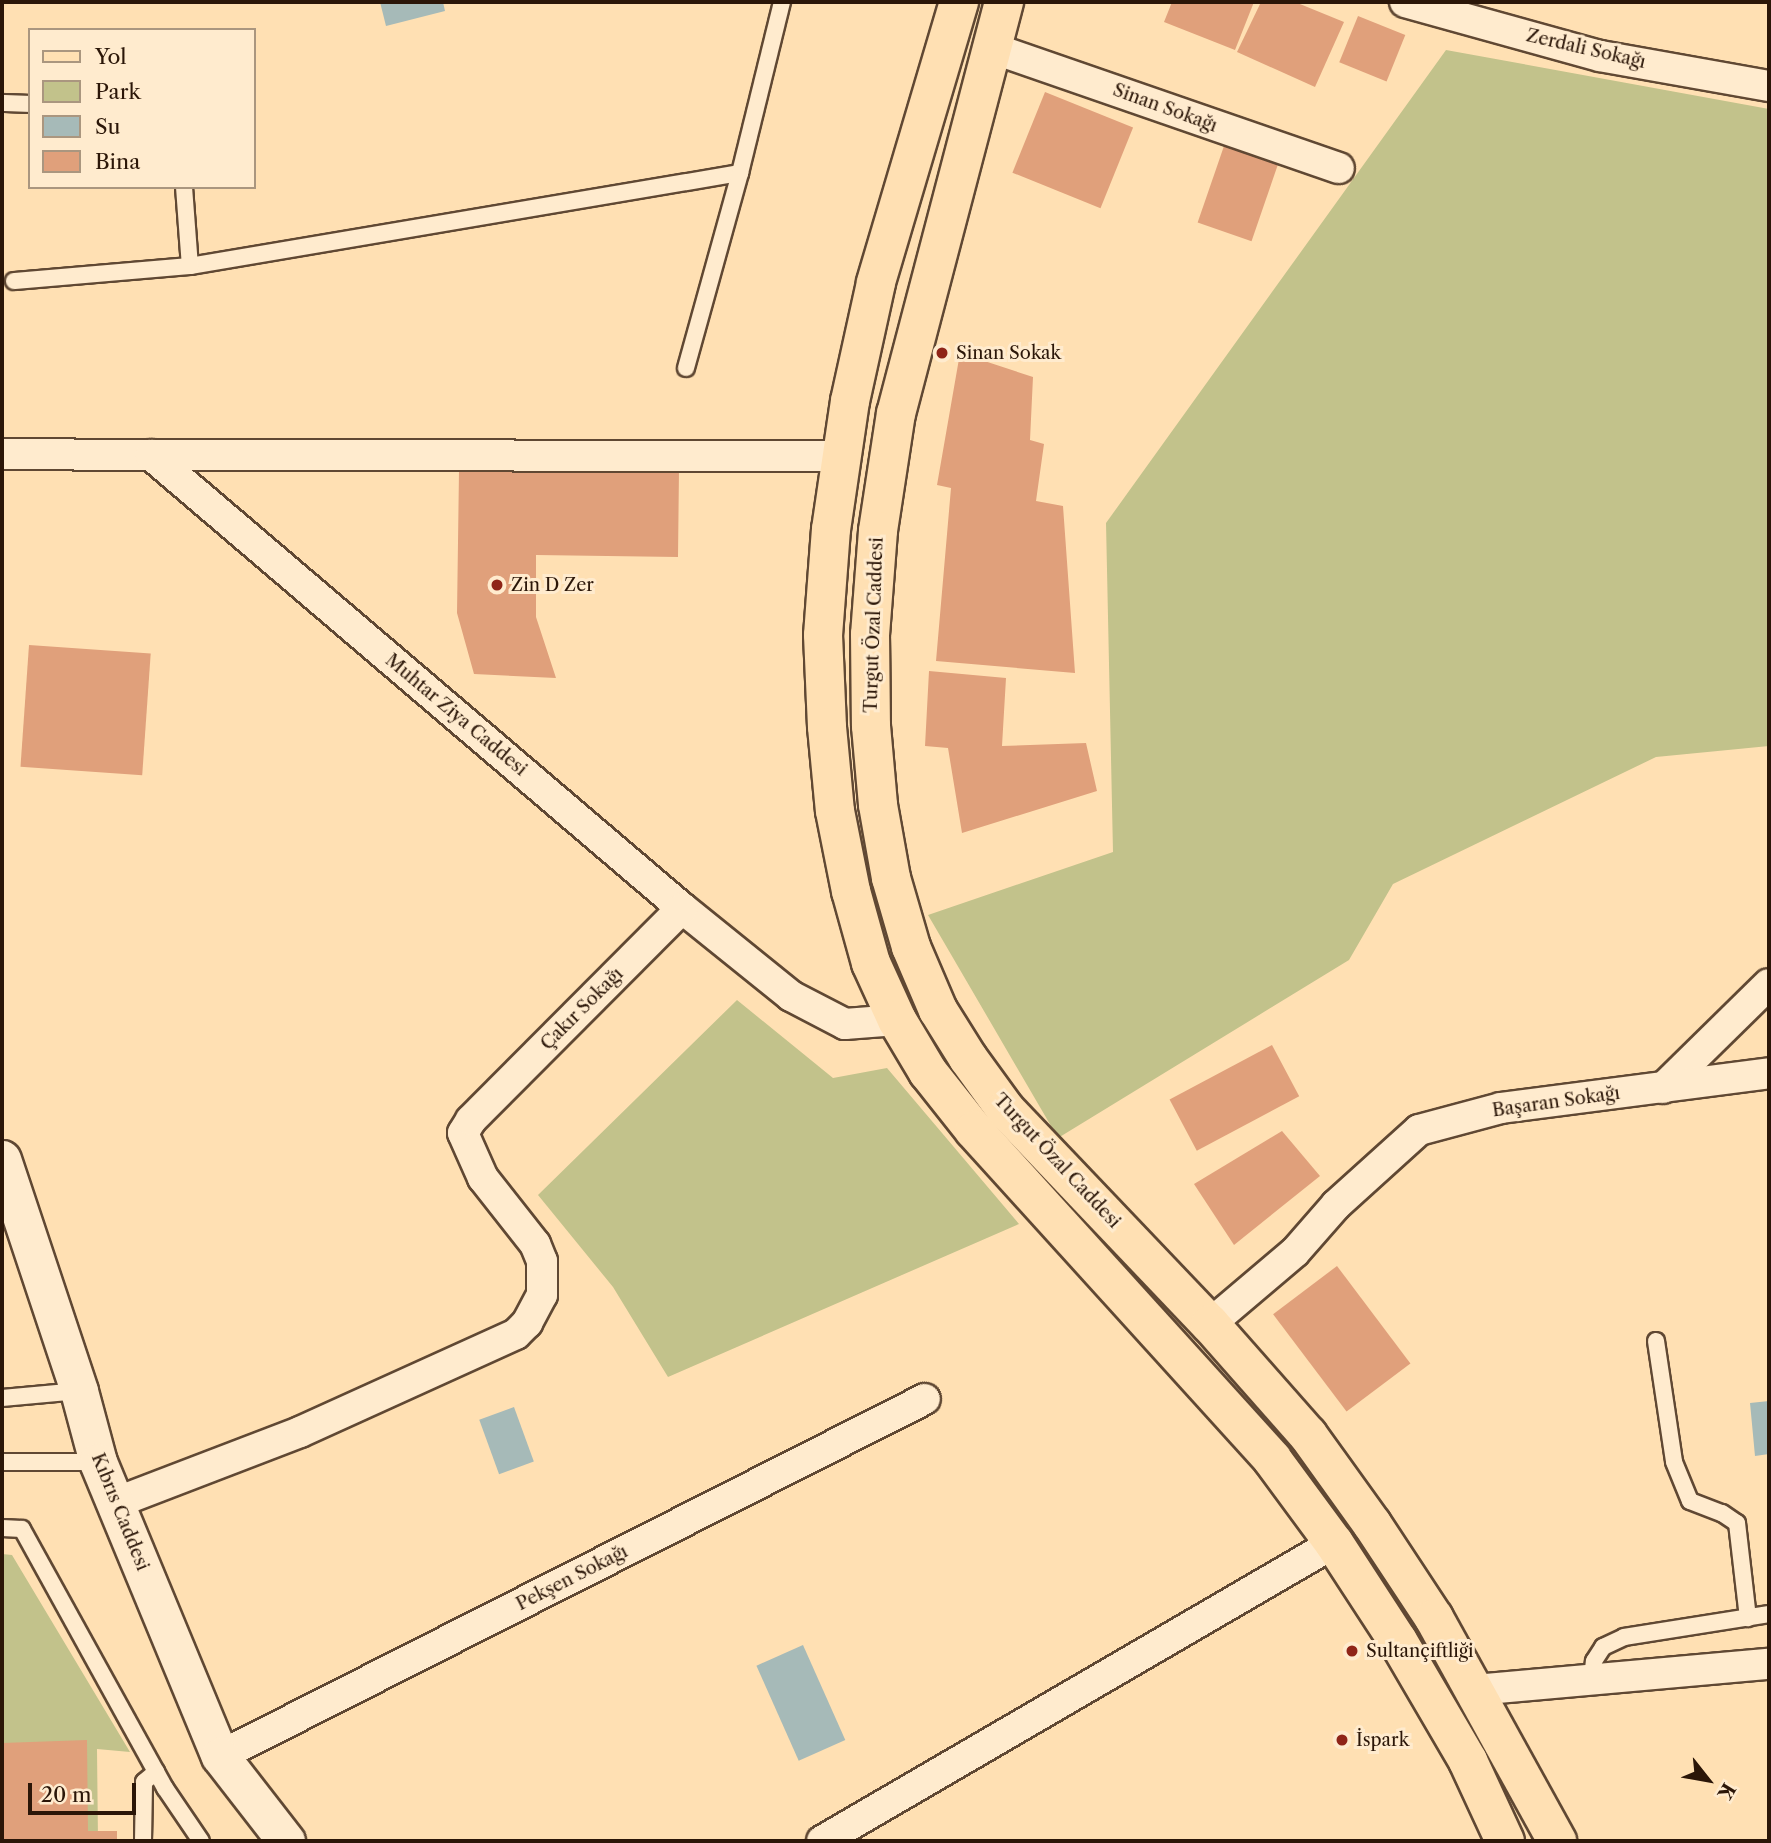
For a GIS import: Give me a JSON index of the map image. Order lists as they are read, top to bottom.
{
  "streets": {
    "main road": ["Turgut Özal Caddesi"],
    "street": [
      "Zerdali Sokağı",
      "Sinan Sokağı",
      "Muhtar Ziya Caddesi",
      "Çakır Sokağı",
      "Başaran Sokağı",
      "Kıbrıs Caddesi",
      "Pekşen Sokağı"
    ]
  },
  "crossings": [
    ["Sinan Sokağı", "Turgut Özal Caddesi"],
    ["Turgut Özal Caddesi", "Başaran Sokağı"],
    ["Muhtar Ziya Caddesi", "Çakır Sokağı"],
    ["Çakır Sokağı", "Kıbrıs Caddesi"],
    ["Kıbrıs Caddesi", "Pekşen Sokağı"]
  ],
  "places": [
    "Sinan Sokak",
    "Zin D Zer",
    "Sultançiftliği",
    "İspark"
  ],
  "legend": [
    "Yol",
    "Park",
    "Su",
    "Bina"
  ],
  "scale_bar": "20 m",
  "north": "bottom right"
}
